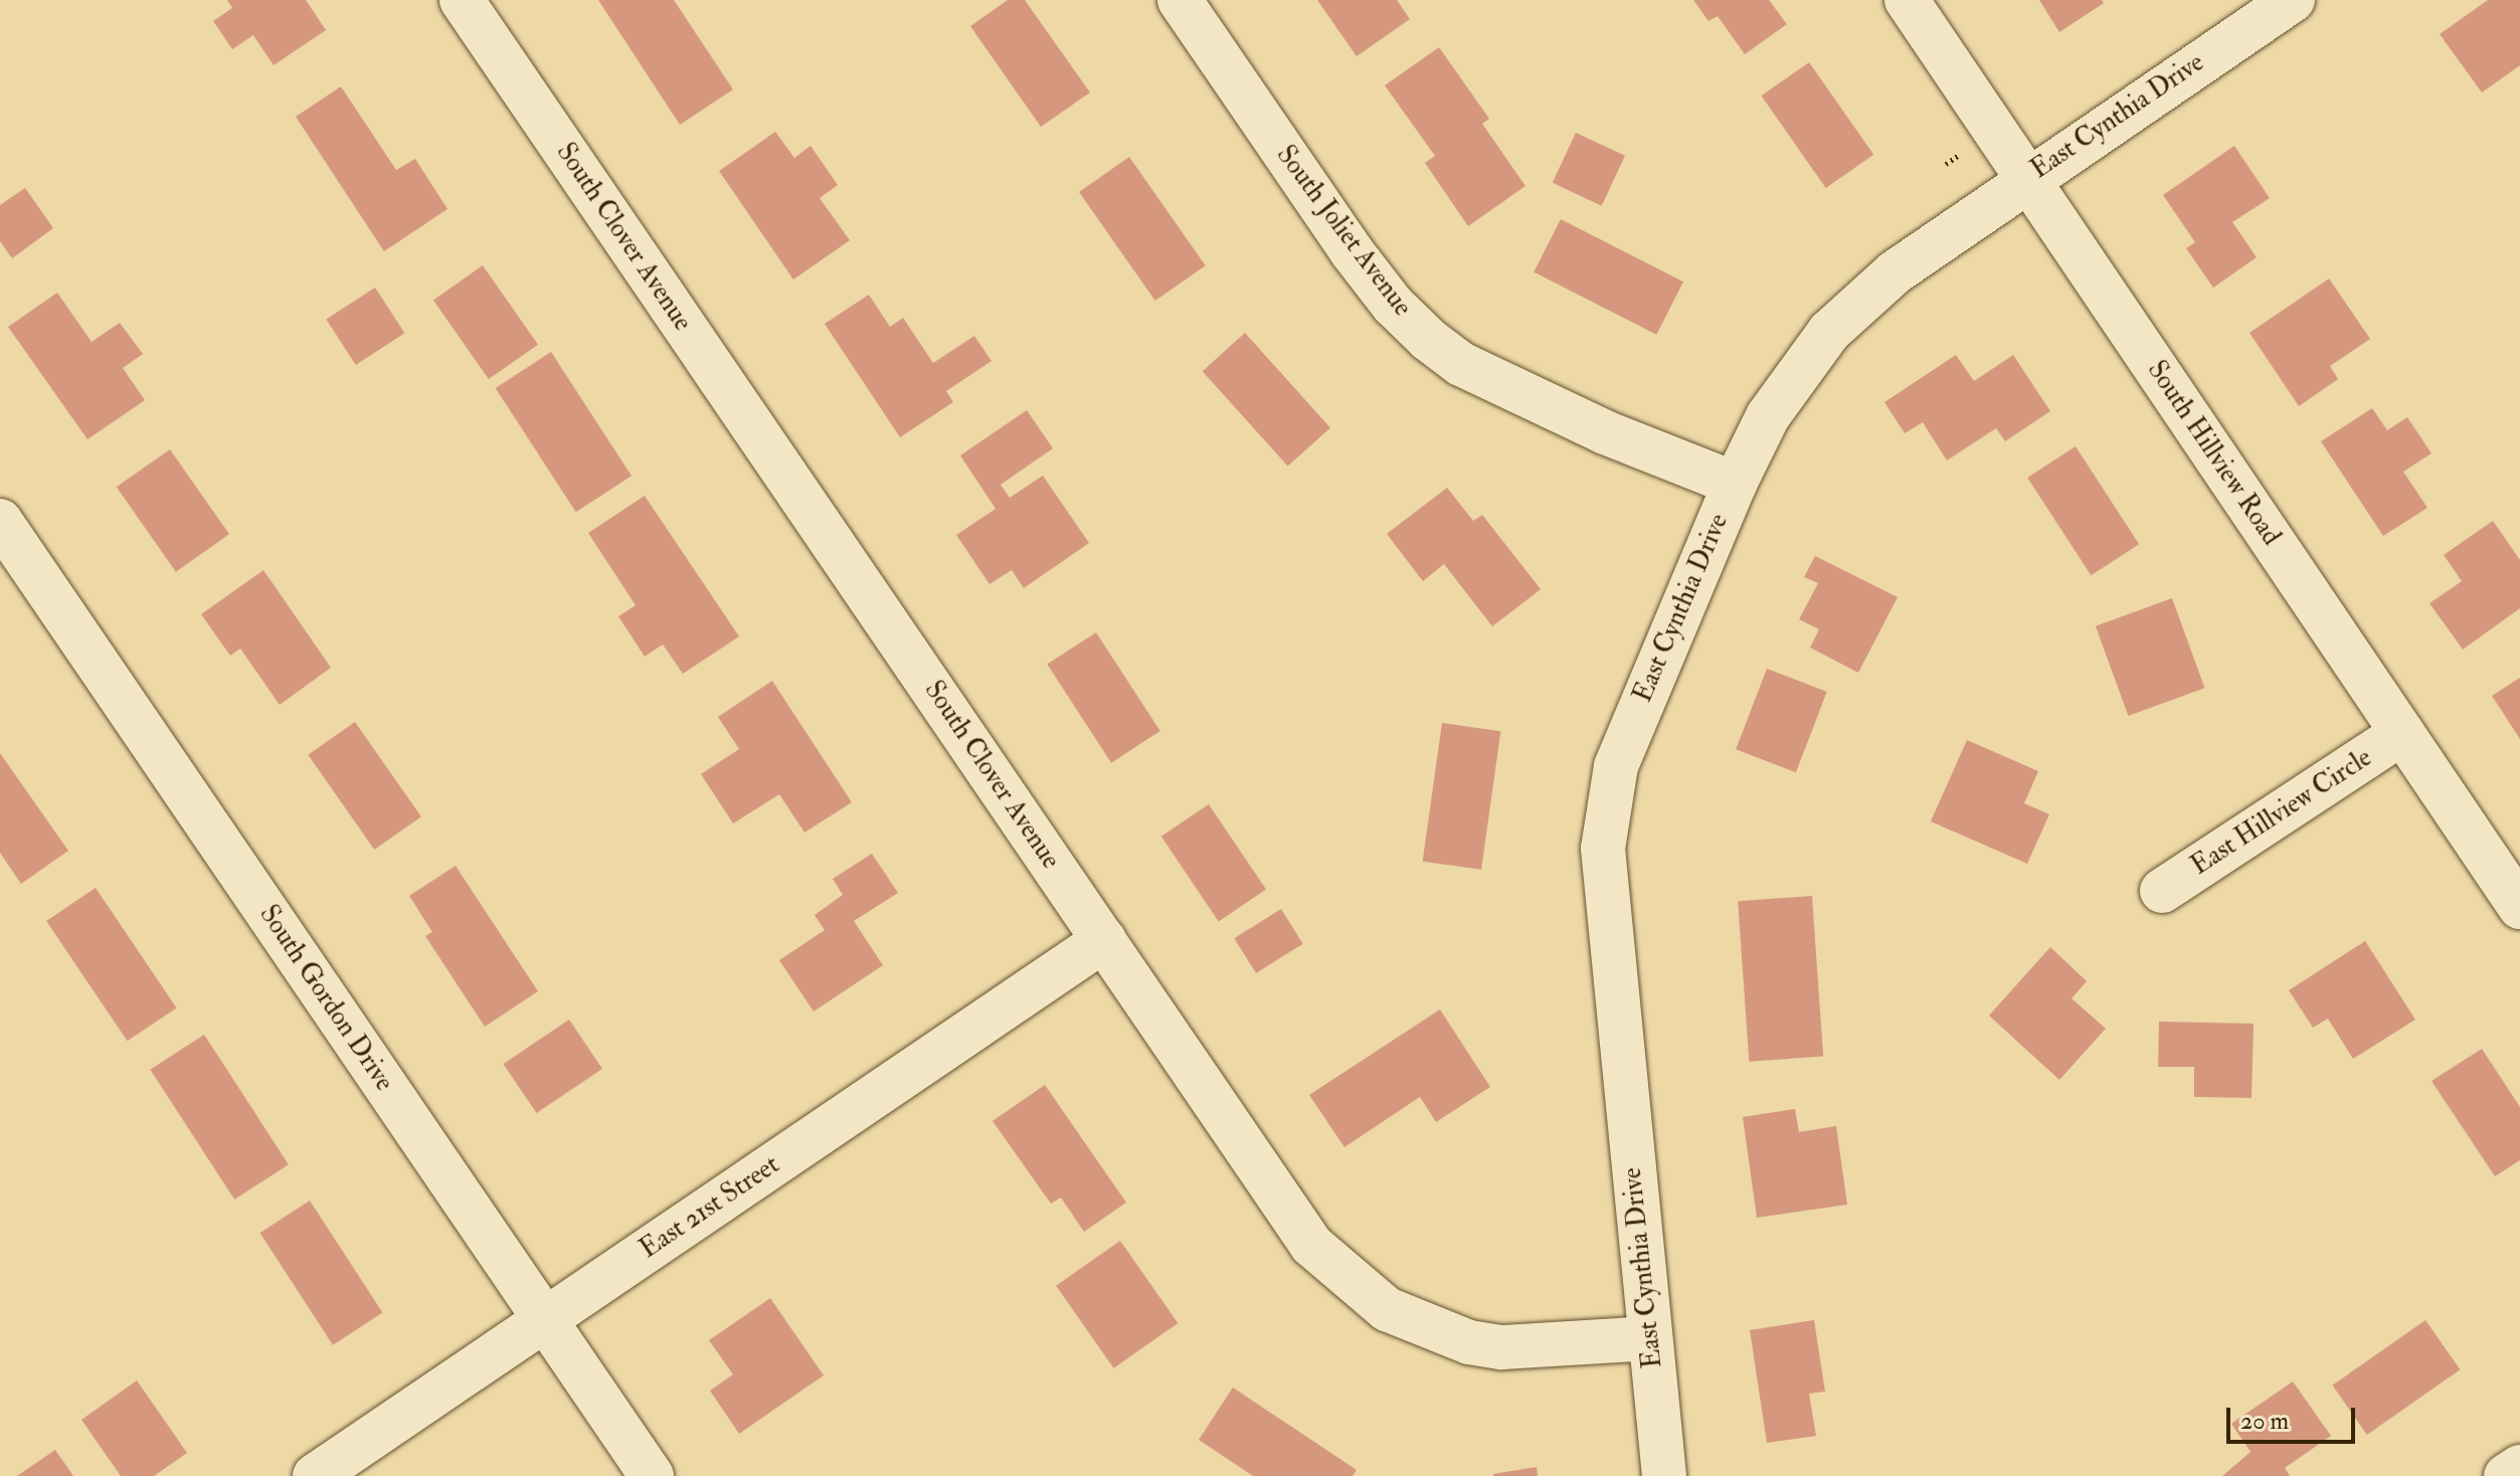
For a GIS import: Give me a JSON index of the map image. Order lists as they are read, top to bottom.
{
  "streets": {
    "street": [
      "East Cynthia Drive",
      "South Joliet Avenue",
      "South Clover Avenue",
      "South Hillview Road",
      "East Hillview Circle",
      "South Gordon Drive",
      "East 21st Street"
    ]
  },
  "crossings": [
    ["East Cynthia Drive", "South Joliet Avenue"],
    ["East Cynthia Drive", "South Clover Avenue"],
    ["East Cynthia Drive", "South Hillview Road"],
    ["South Clover Avenue", "East 21st Street"],
    ["South Hillview Road", "East Hillview Circle"],
    ["South Gordon Drive", "East 21st Street"]
  ],
  "scale_bar": "20 m"
}
